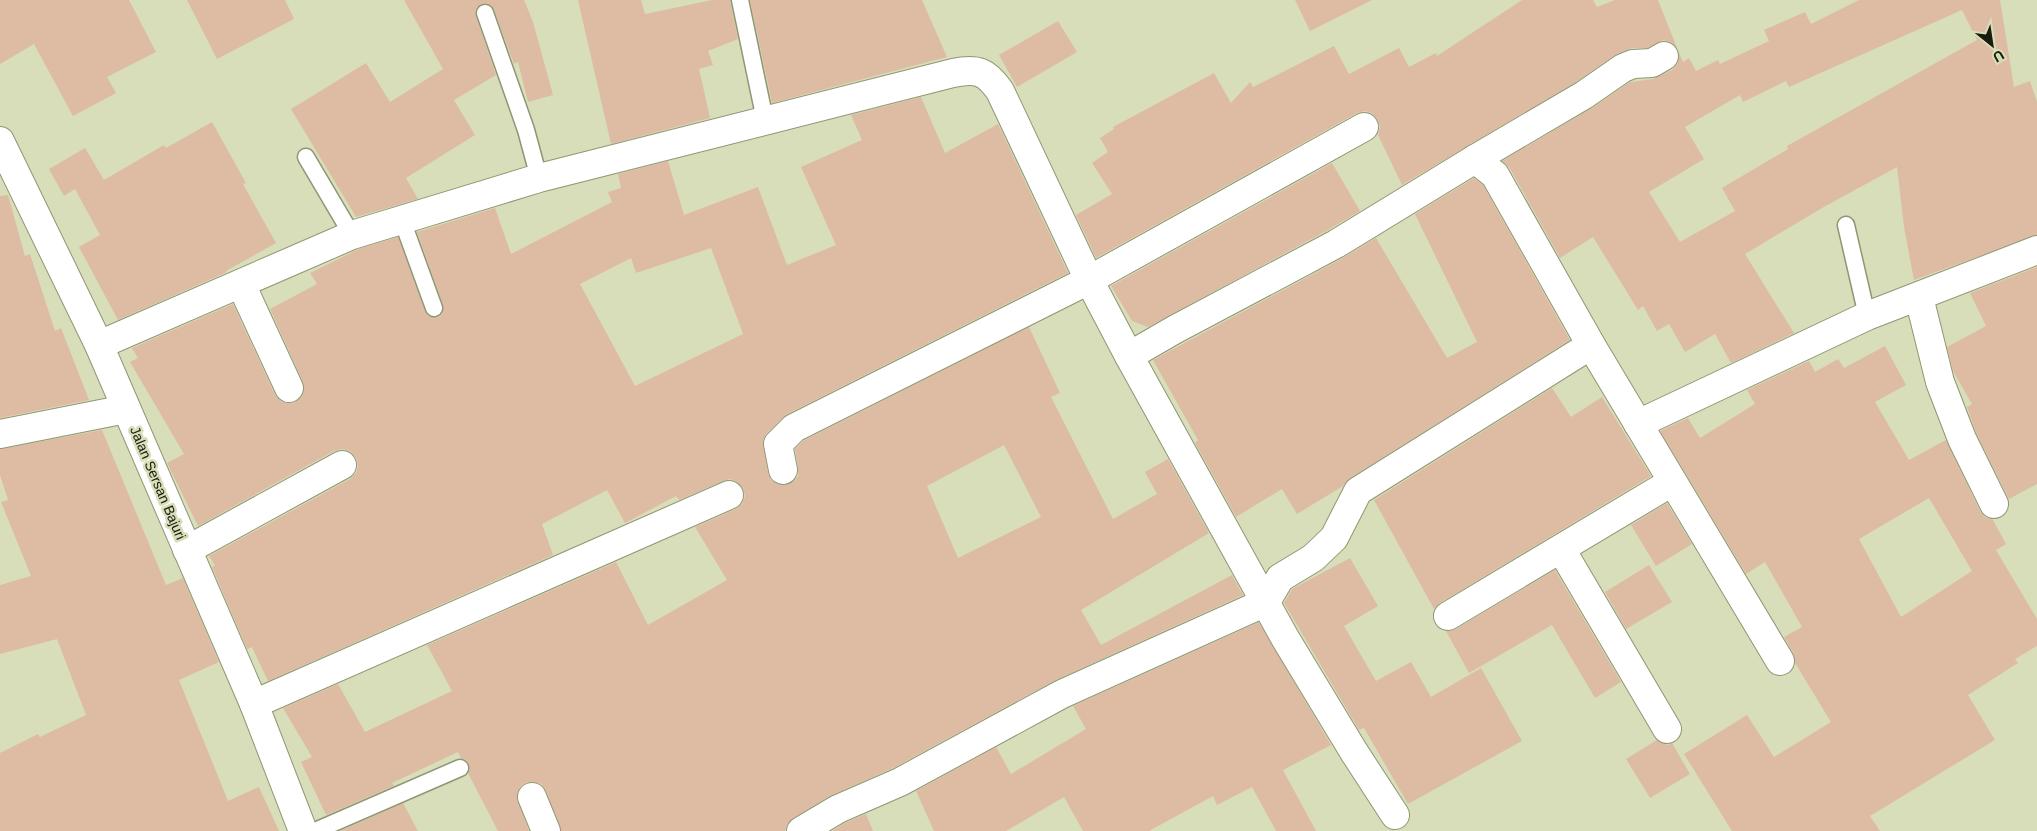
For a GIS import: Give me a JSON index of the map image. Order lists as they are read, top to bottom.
{
  "streets": {
    "street": ["Jalan Sersan Bajuri"]
  },
  "north": "bottom right"
}
